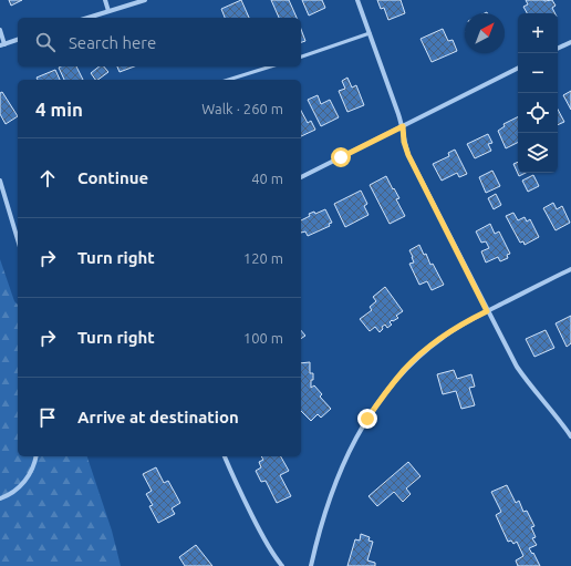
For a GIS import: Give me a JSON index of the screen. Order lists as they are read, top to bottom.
{
  "north": "top right",
  "page": {
    "map_buttons": ["+", "−"],
    "search": "Search here",
    "heading": ["4 min", "Walk · 260 m"],
    "list": [
      ["Continue", "40 m"],
      ["Turn right", "120 m"],
      ["Turn right", "100 m"],
      "Arrive at destination"
    ]
  }
}
